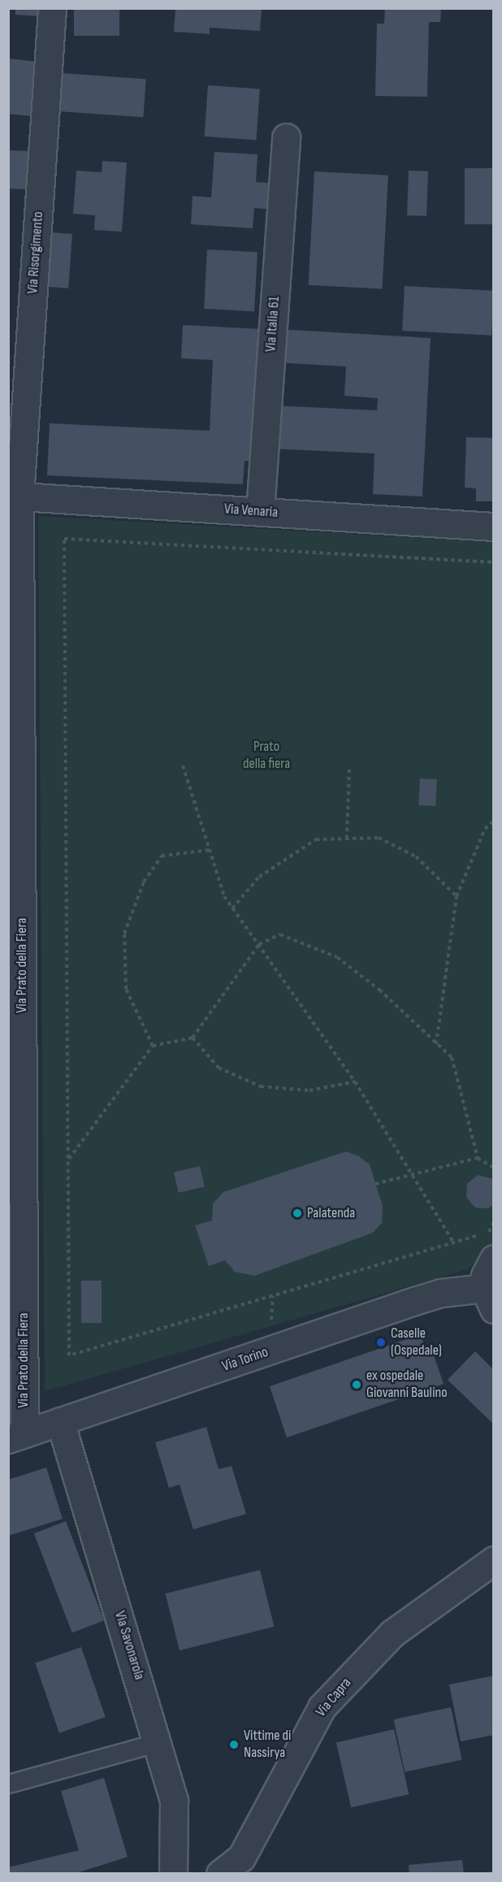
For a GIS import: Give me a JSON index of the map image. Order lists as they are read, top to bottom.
{
  "streets": {
    "street": [
      "Via Risorgimento",
      "Via Italia 61",
      "Via Venaria",
      "Via Prato della Fiera",
      "Via Torino",
      "Via Savonarola",
      "Via Capra"
    ]
  },
  "crossings": [
    ["Via Risorgimento", "Via Venaria"],
    ["Via Risorgimento", "Via Prato della Fiera"],
    ["Via Italia 61", "Via Venaria"],
    ["Via Venaria", "Via Prato della Fiera"],
    ["Via Prato della Fiera", "Via Torino"],
    ["Via Torino", "Via Savonarola"]
  ],
  "parks": ["Prato della fiera"],
  "places": [
    "Palatenda",
    "Caselle (Ospedale)",
    "ex ospedale Giovanni Baulino",
    "Vittime di Nassirya"
  ]
}
